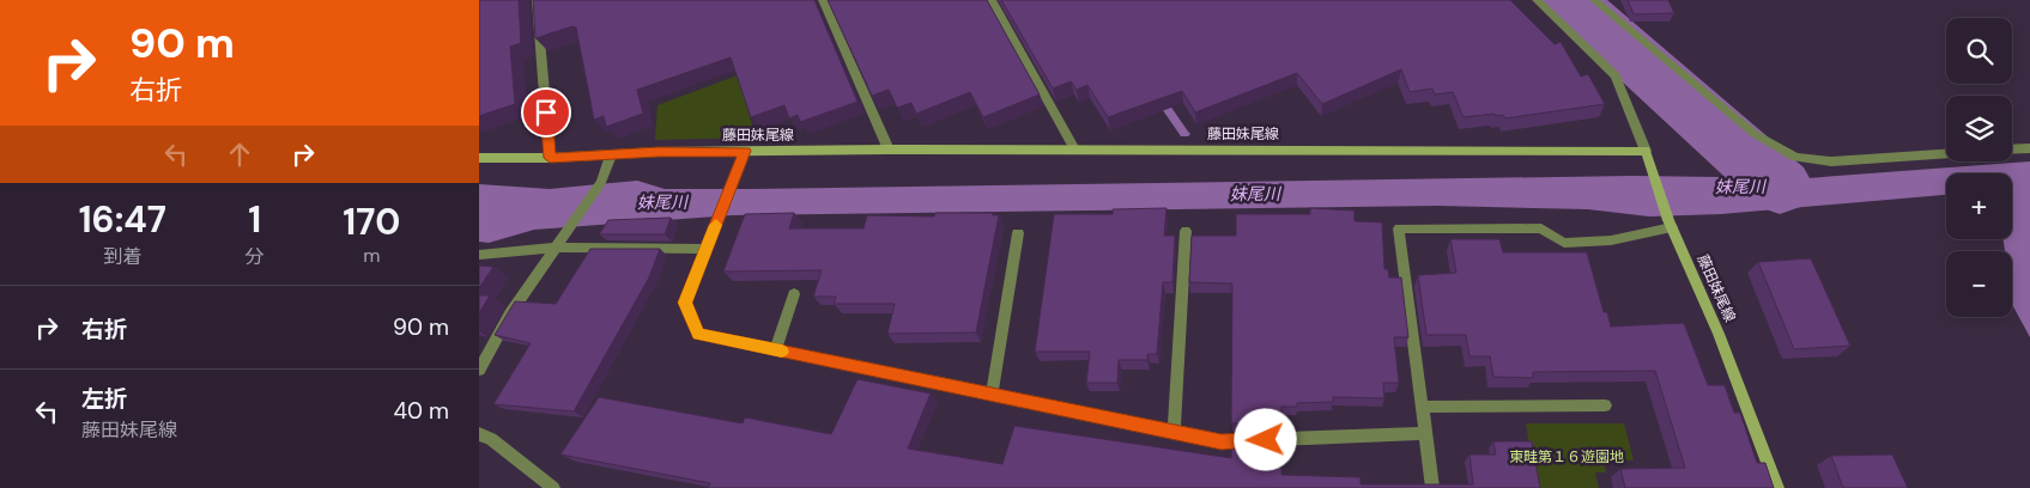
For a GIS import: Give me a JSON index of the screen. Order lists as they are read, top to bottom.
{
  "streets": {
    "main road": ["藤田妹尾線"]
  },
  "water": ["妹尾川"],
  "parks": ["東畦第１６遊園地"],
  "page": {
    "turn": ["90 m", "右折"],
    "map_buttons": ["+", "−"],
    "eta": [
      "16:47",
      "到着",
      "1",
      "分",
      "170",
      "m"
    ],
    "list": [
      {
        "name": "右折",
        "value": "90 m"
      },
      {
        "name": "左折",
        "note": "藤田妹尾線",
        "value": "40 m"
      }
    ]
  }
}
